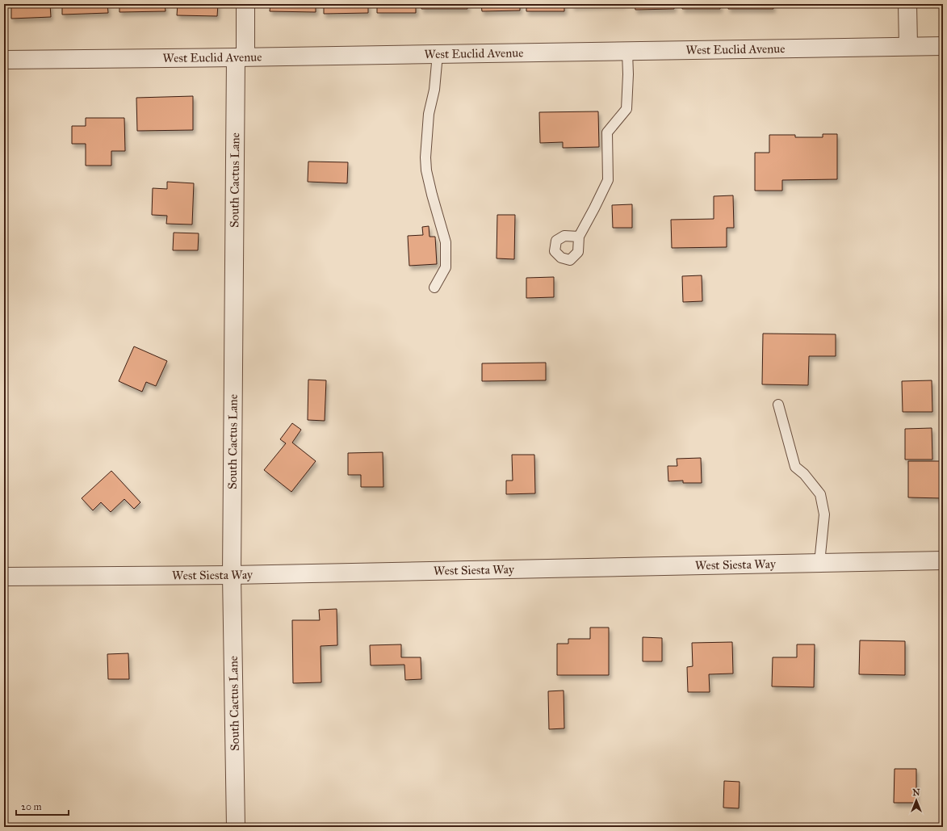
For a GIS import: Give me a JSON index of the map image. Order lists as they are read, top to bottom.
{
  "streets": {
    "street": ["West Euclid Avenue", "South Cactus Lane", "West Siesta Way"]
  },
  "crossings": [
    ["West Euclid Avenue", "South Cactus Lane"],
    ["South Cactus Lane", "West Siesta Way"]
  ],
  "scale_bar": "20 m",
  "north": "top"
}
